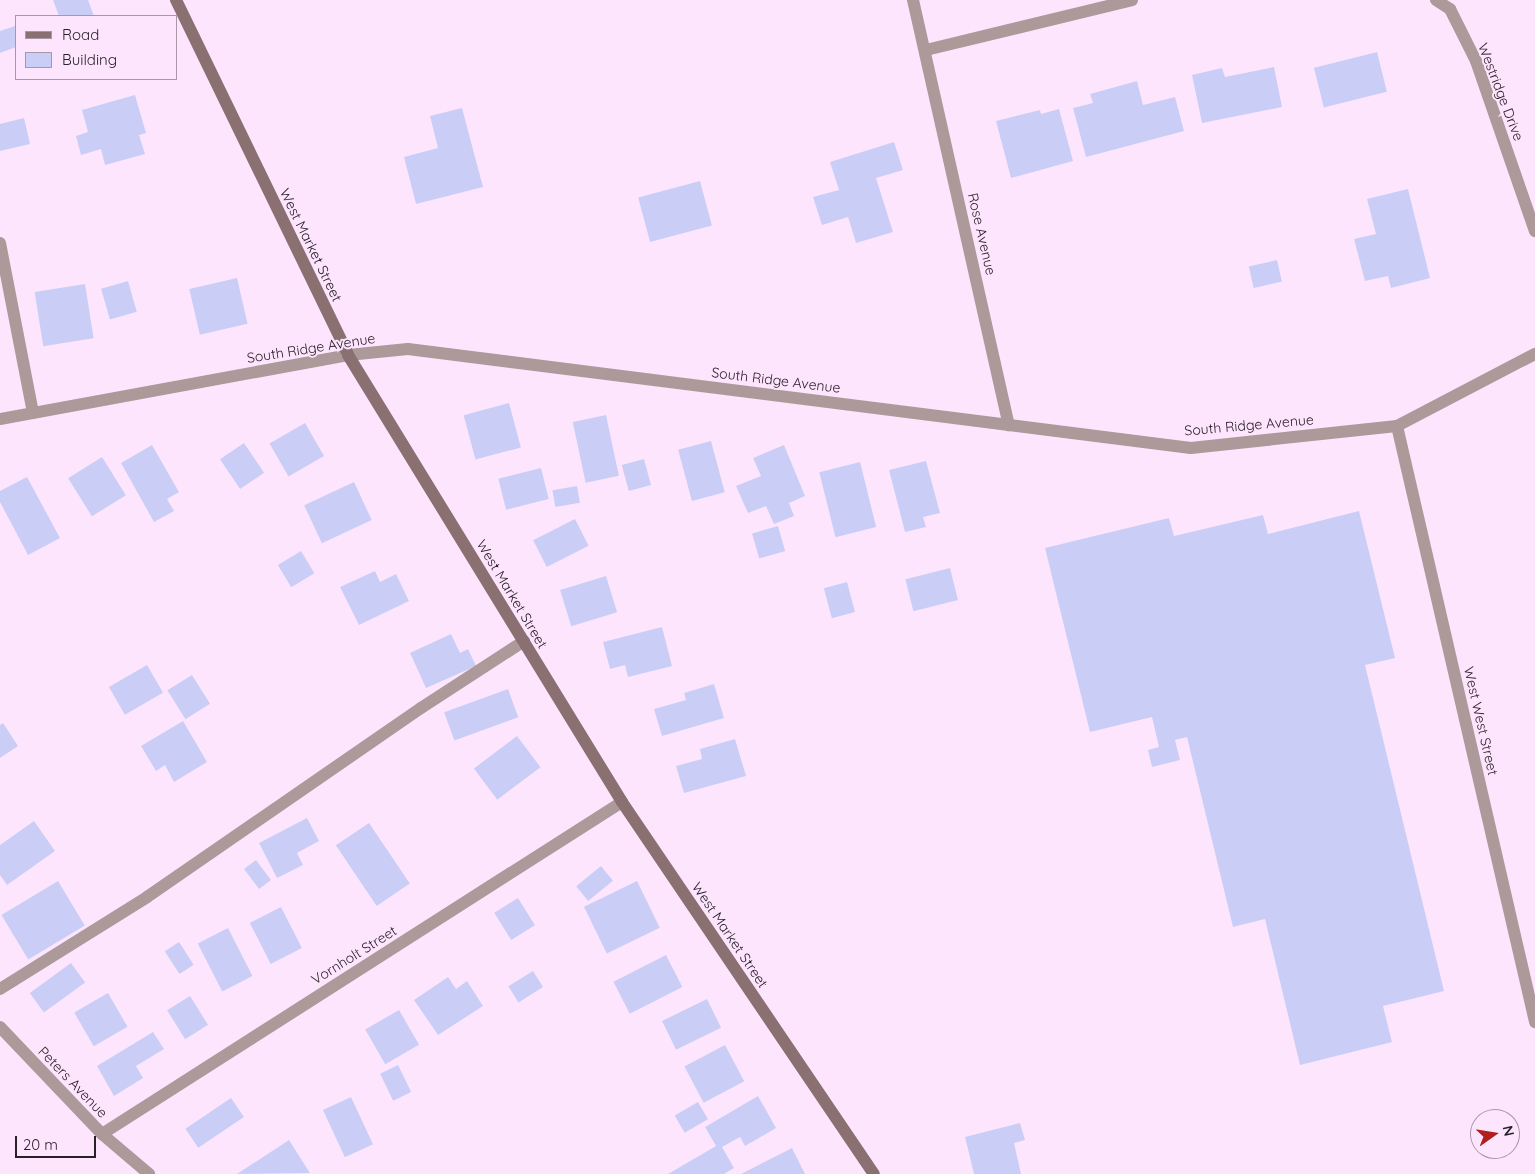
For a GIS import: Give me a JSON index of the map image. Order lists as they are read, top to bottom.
{
  "streets": {
    "main road": ["West Market Street"],
    "street": [
      "Westridge Drive",
      "Rose Avenue",
      "South Ridge Avenue",
      "West West Street",
      "Vornholt Street",
      "Peters Avenue"
    ]
  },
  "crossings": [
    ["Rose Avenue", "South Ridge Avenue"],
    ["West Market Street", "South Ridge Avenue"],
    ["West Market Street", "Vornholt Street"],
    ["South Ridge Avenue", "West West Street"],
    ["Vornholt Street", "Peters Avenue"]
  ],
  "legend": ["Road", "Building"],
  "scale_bar": "20 m",
  "north": "right"
}
